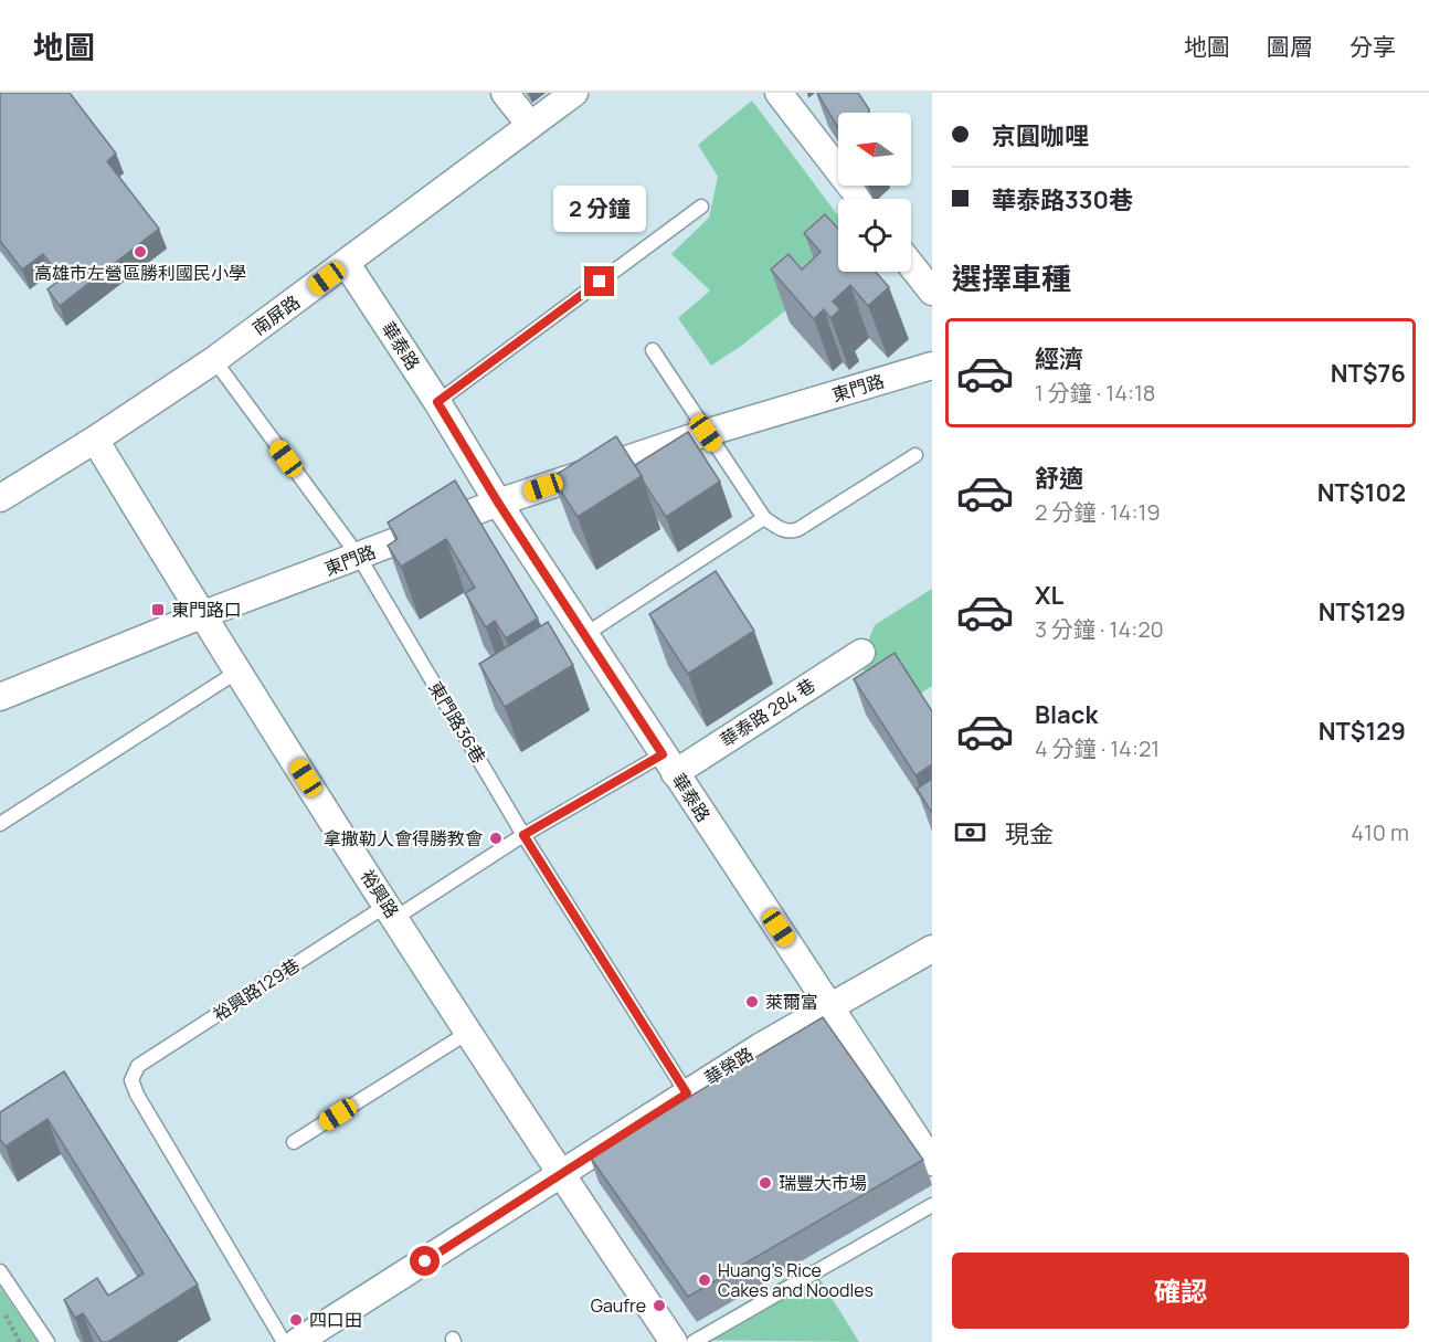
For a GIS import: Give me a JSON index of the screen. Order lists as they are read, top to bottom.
{
  "streets": {
    "street": [
      "南屏路",
      "華泰路",
      "東門路",
      "華泰路 284 巷",
      "裕興路",
      "華榮路"
    ],
    "lane": ["東門路36巷", "裕興路129巷"]
  },
  "crossings": [
    ["南屏路", "華泰路"],
    ["南屏路", "東門路36巷"],
    ["南屏路", "裕興路"],
    ["華泰路", "東門路"],
    ["華泰路", "華泰路 284 巷"],
    ["華泰路", "裕興路129巷"],
    ["華泰路", "華榮路"],
    ["東門路", "東門路36巷"],
    ["東門路", "裕興路"],
    ["華泰路 284 巷", "裕興路129巷"],
    ["東門路36巷", "裕興路129巷"],
    ["東門路36巷", "華榮路"],
    ["裕興路", "裕興路129巷"],
    ["裕興路", "華榮路"]
  ],
  "places": {
    "other": [
      "高雄市左營區勝利國民小學",
      "拿撒勒人會得勝教會",
      "萊爾富",
      "瑞豐大市場",
      "Huang's Rice Cakes and Noodles",
      "Gaufre",
      "四口田"
    ],
    "transit": ["東門路口"]
  },
  "north": "left",
  "page": {
    "header": "地圖",
    "nav": ["地圖", "圖層", "分享"],
    "banner": ["京圓咖哩", "華泰路330巷"],
    "bubble": "2 分鐘",
    "heading": "選擇車種",
    "list": [
      {
        "name": "經濟",
        "note": "1 分鐘 · 14:18",
        "value": "NT$76"
      },
      {
        "name": "舒適",
        "note": "2 分鐘 · 14:19",
        "value": "NT$102"
      },
      {
        "name": "XL",
        "note": "3 分鐘 · 14:20",
        "value": "NT$129"
      },
      {
        "name": "Black",
        "note": "4 分鐘 · 14:21",
        "value": "NT$129"
      }
    ],
    "pay": ["現金", "410 m"],
    "buttons": "確認"
  }
}
